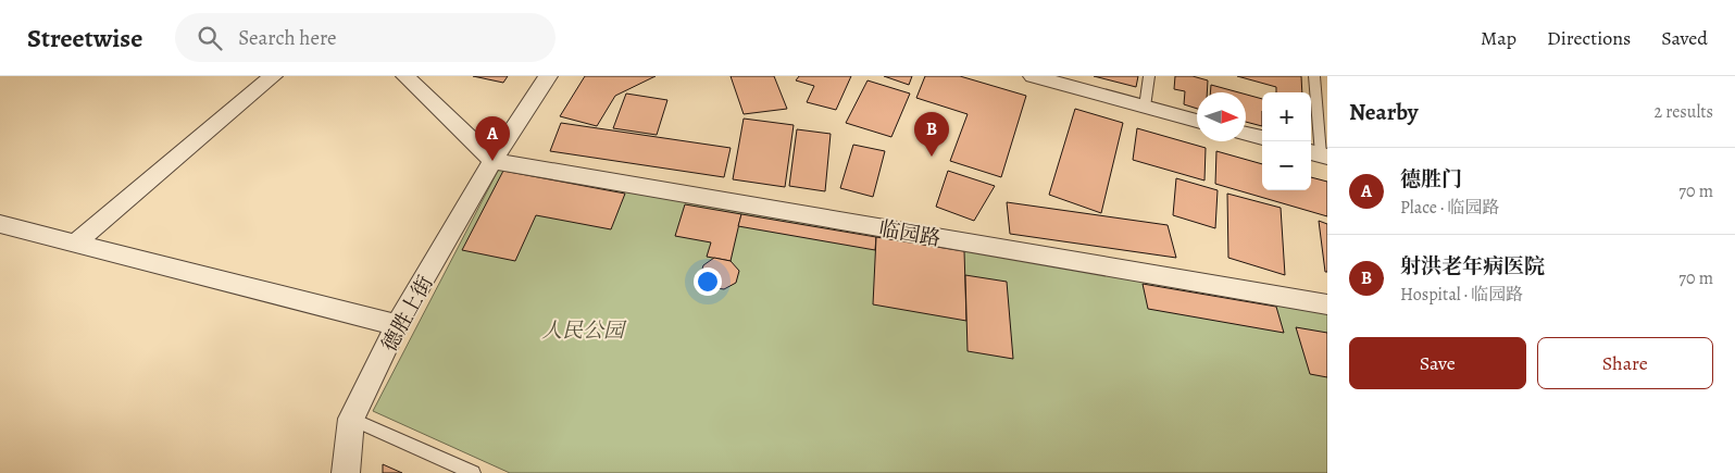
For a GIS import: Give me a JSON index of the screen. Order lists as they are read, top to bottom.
{
  "streets": {
    "street": ["临园路", "德胜上街"]
  },
  "crossings": [
    ["临园路", "德胜上街"]
  ],
  "parks": ["人民公园"],
  "north": "right",
  "page": {
    "header": "Streetwise",
    "search": "Search here",
    "nav": ["Map", "Directions", "Saved"],
    "heading": ["Nearby", "2 results"],
    "map_buttons": ["+", "−"],
    "pins": ["B", "A"],
    "list": [
      {
        "mark": "A",
        "name": "德胜门",
        "note": "Place · 临园路",
        "value": "70 m"
      },
      {
        "mark": "B",
        "name": "射洪老年病医院",
        "note": "Hospital · 临园路",
        "value": "70 m"
      }
    ],
    "buttons": ["Save", "Share"]
  }
}
